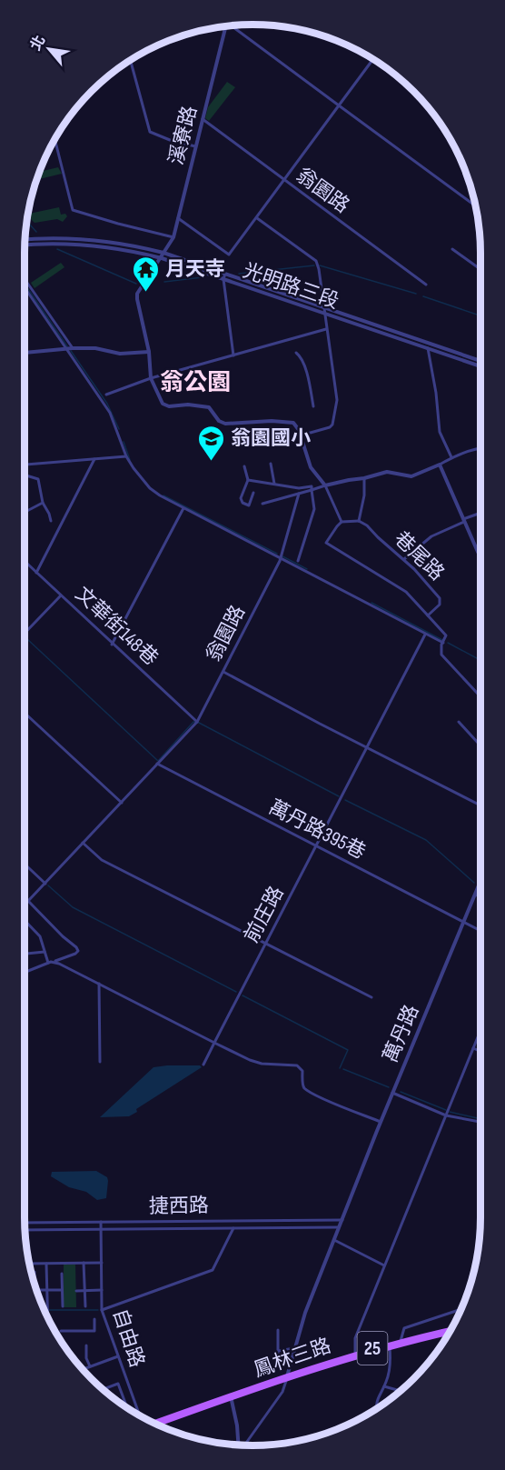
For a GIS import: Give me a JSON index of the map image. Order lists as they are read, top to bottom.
{
  "streets": {
    "main road": ["25", "鳳林三路"],
    "street": [
      "溪寮路",
      "翁園路",
      "光明路三段",
      "巷尾路",
      "文華街148巷",
      "萬丹路395巷",
      "前庄路",
      "萬丹路",
      "捷西路",
      "自由路"
    ]
  },
  "crossings": [
    ["溪寮路", "翁園路"],
    ["溪寮路", "光明路三段"],
    ["翁園路", "文華街148巷"],
    ["翁園路", "萬丹路395巷"],
    ["萬丹路395巷", "前庄路"],
    ["萬丹路395巷", "萬丹路"],
    ["萬丹路", "捷西路"],
    ["捷西路", "自由路"],
    ["25", "鳳林三路"]
  ],
  "districts": ["翁公園"],
  "places": {
    "temple": ["月天寺"],
    "school or university": ["翁園國小"]
  },
  "north": "top left"
}
